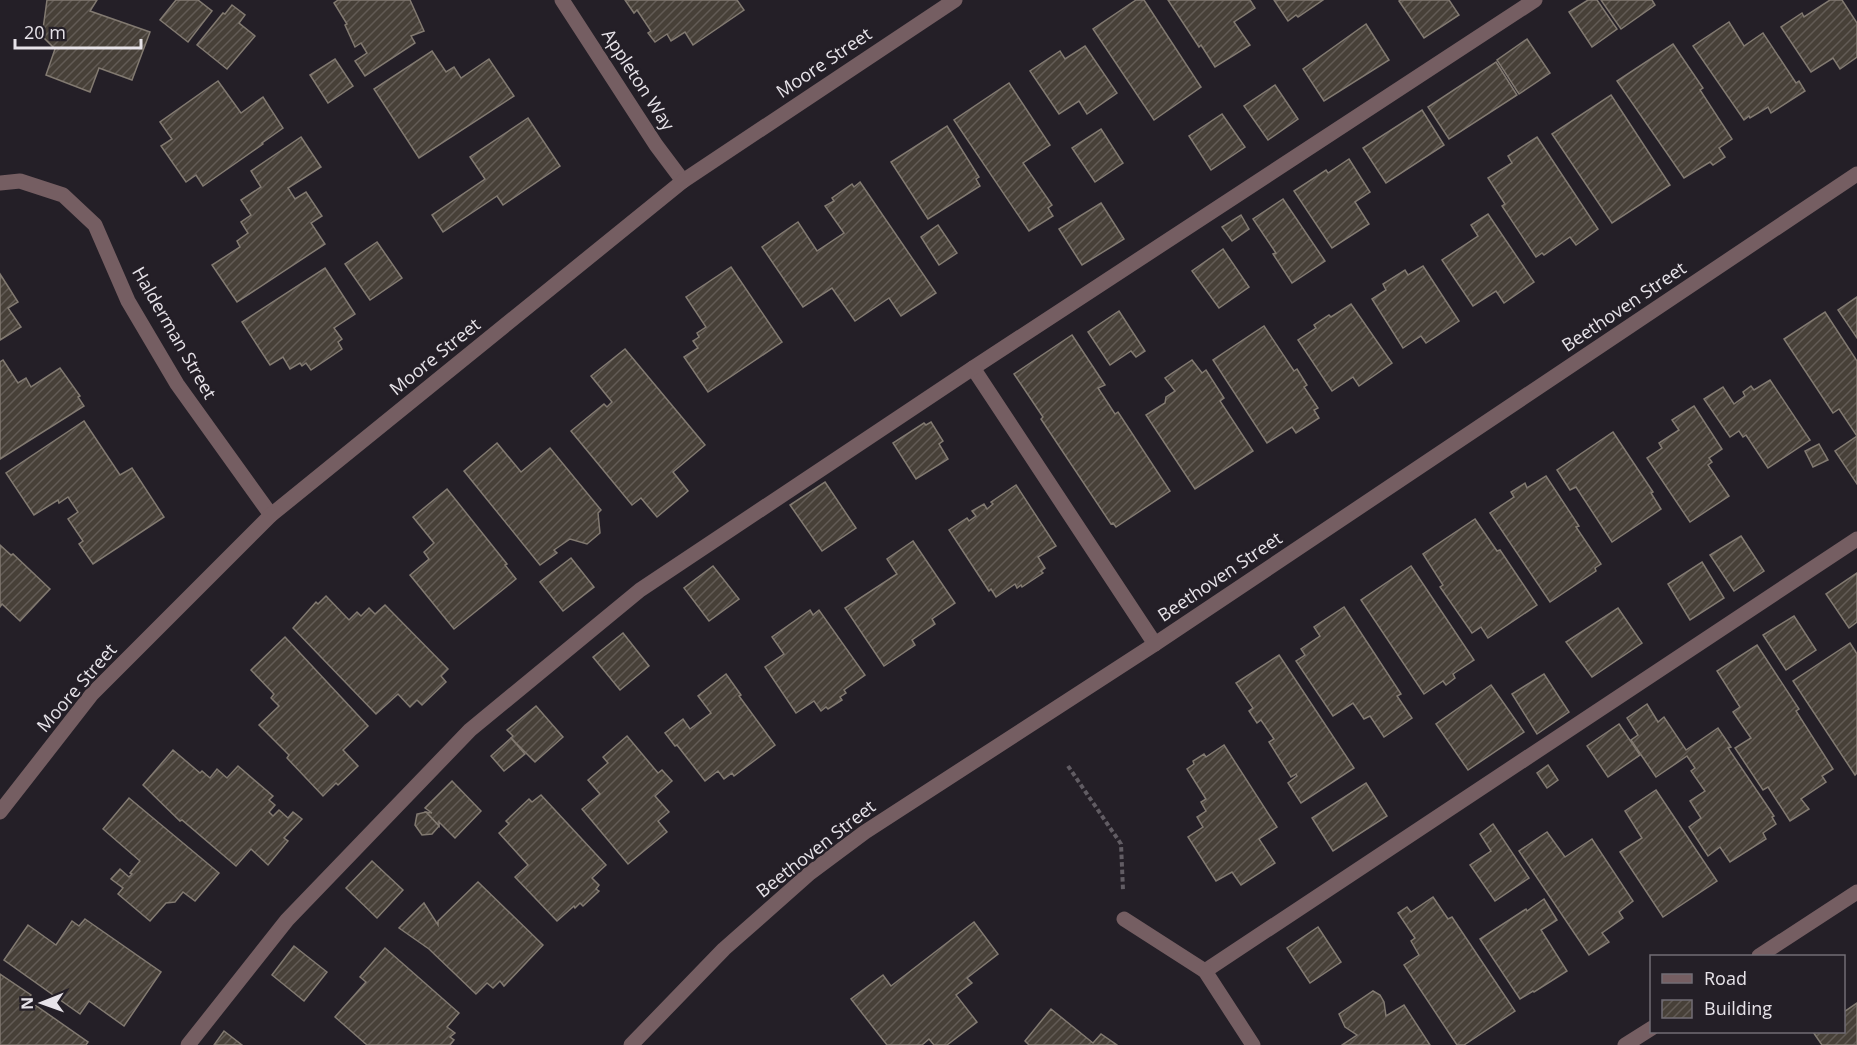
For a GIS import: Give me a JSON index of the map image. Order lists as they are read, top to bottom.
{
  "streets": {
    "street": [
      "Moore Street",
      "Appleton Way",
      "Beethoven Street",
      "Halderman Street"
    ]
  },
  "crossings": [
    ["Moore Street", "Appleton Way"],
    ["Moore Street", "Halderman Street"]
  ],
  "legend": ["Road", "Building"],
  "scale_bar": "20 m",
  "north": "left"
}
